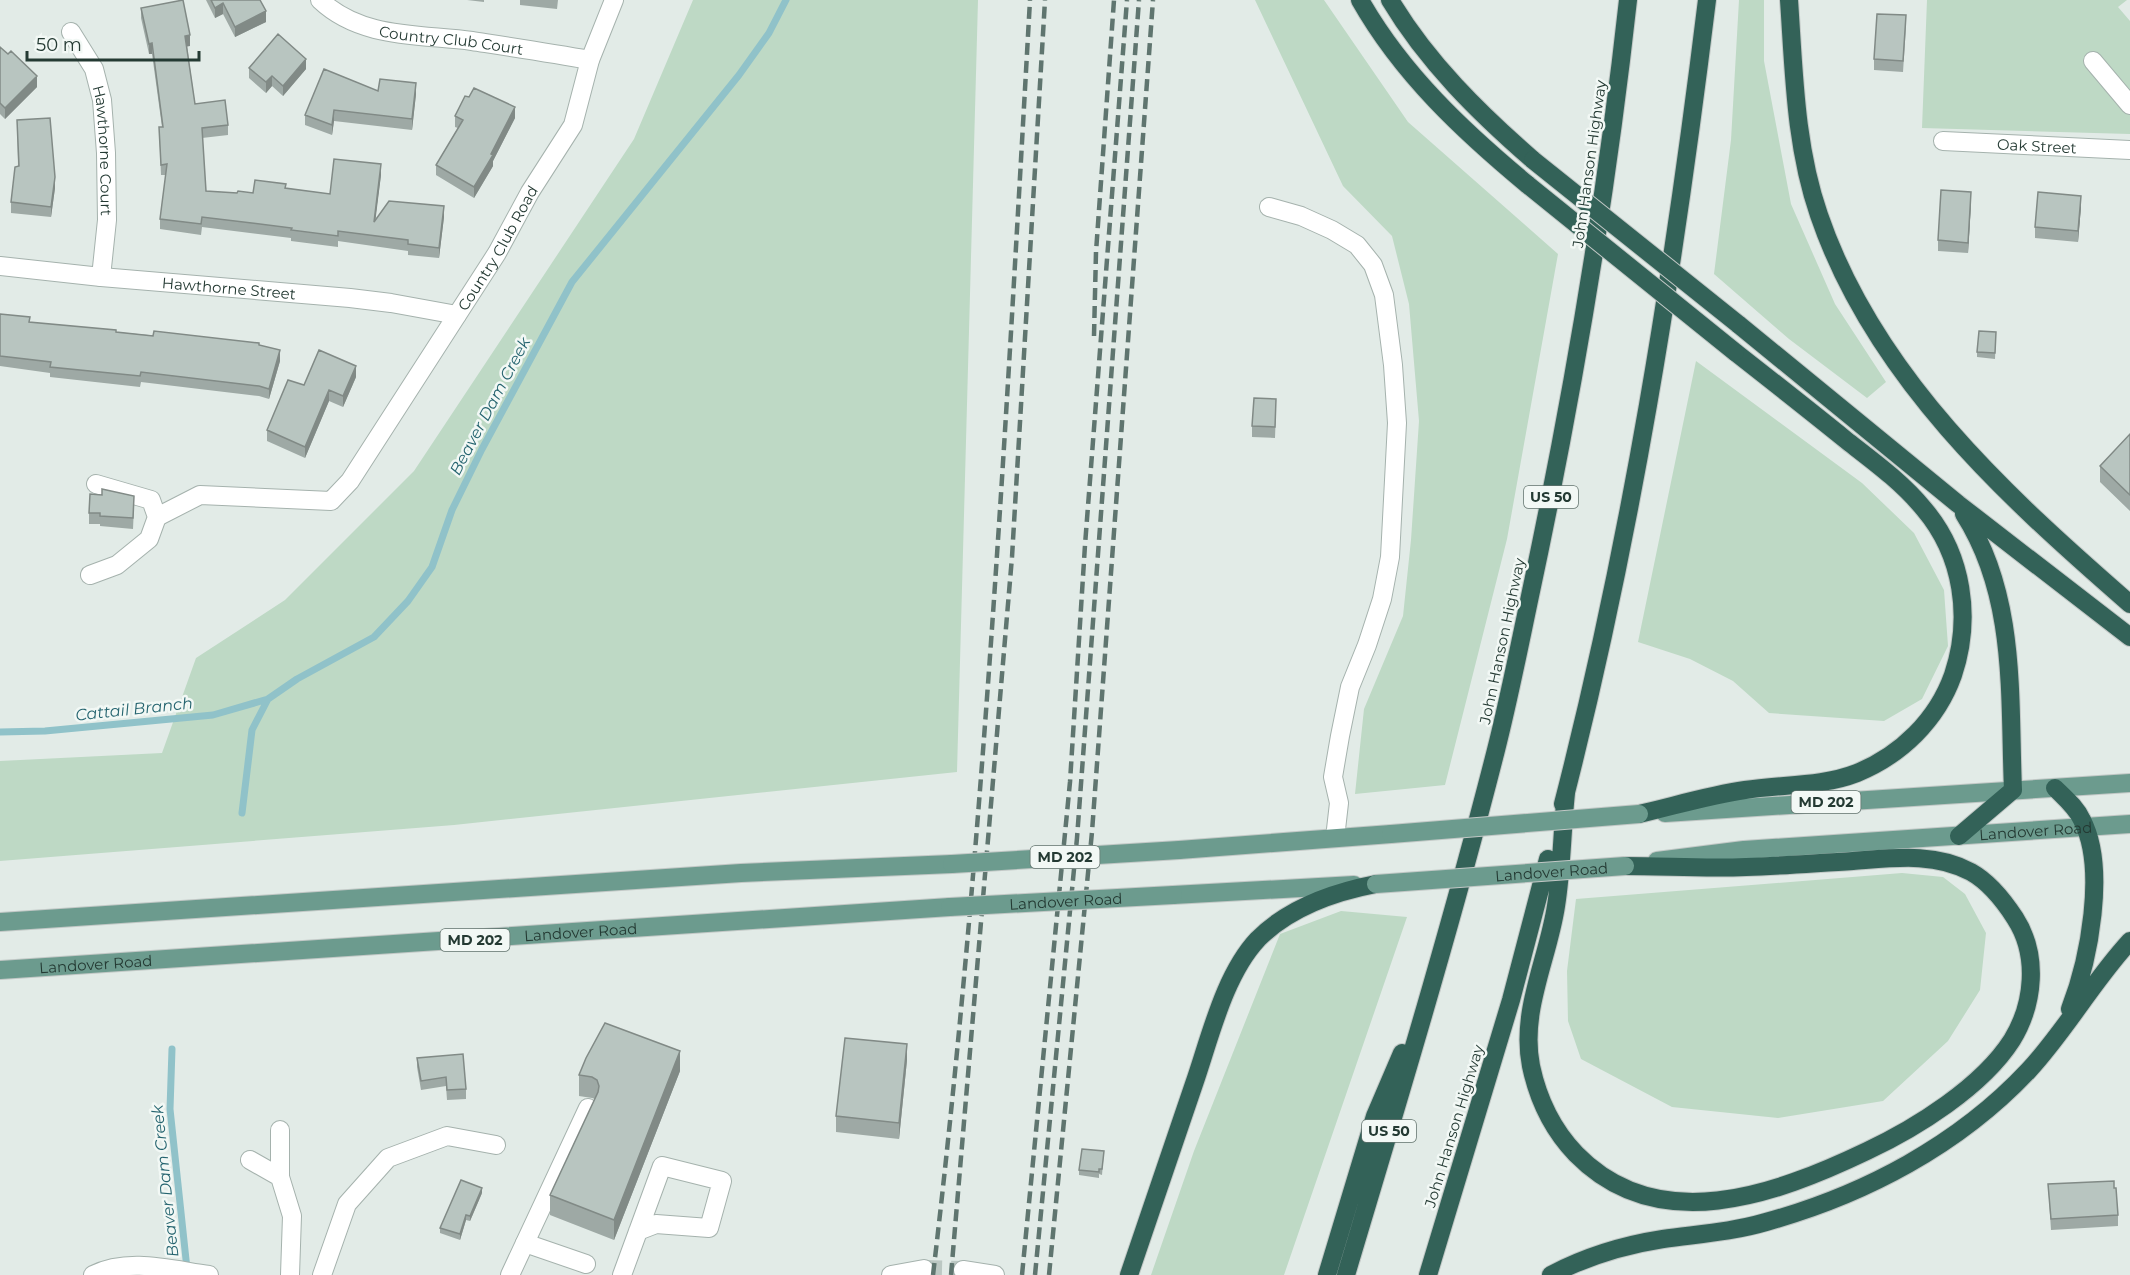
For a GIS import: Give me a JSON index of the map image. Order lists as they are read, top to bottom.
{
  "streets": {
    "highway": ["John Hanson Highway", "US 50"],
    "main road": ["MD 202", "Landover Road"],
    "street": [
      "Country Club Court",
      "Oak Street",
      "Hawthorne Court",
      "Country Club Road",
      "Hawthorne Street"
    ]
  },
  "crossings": [
    ["Country Club Court", "Country Club Road"],
    ["Hawthorne Court", "Hawthorne Street"],
    ["Country Club Road", "Hawthorne Street"]
  ],
  "water": ["Beaver Dam Creek", "Cattail Branch"],
  "scale_bar": "50 m"
}
